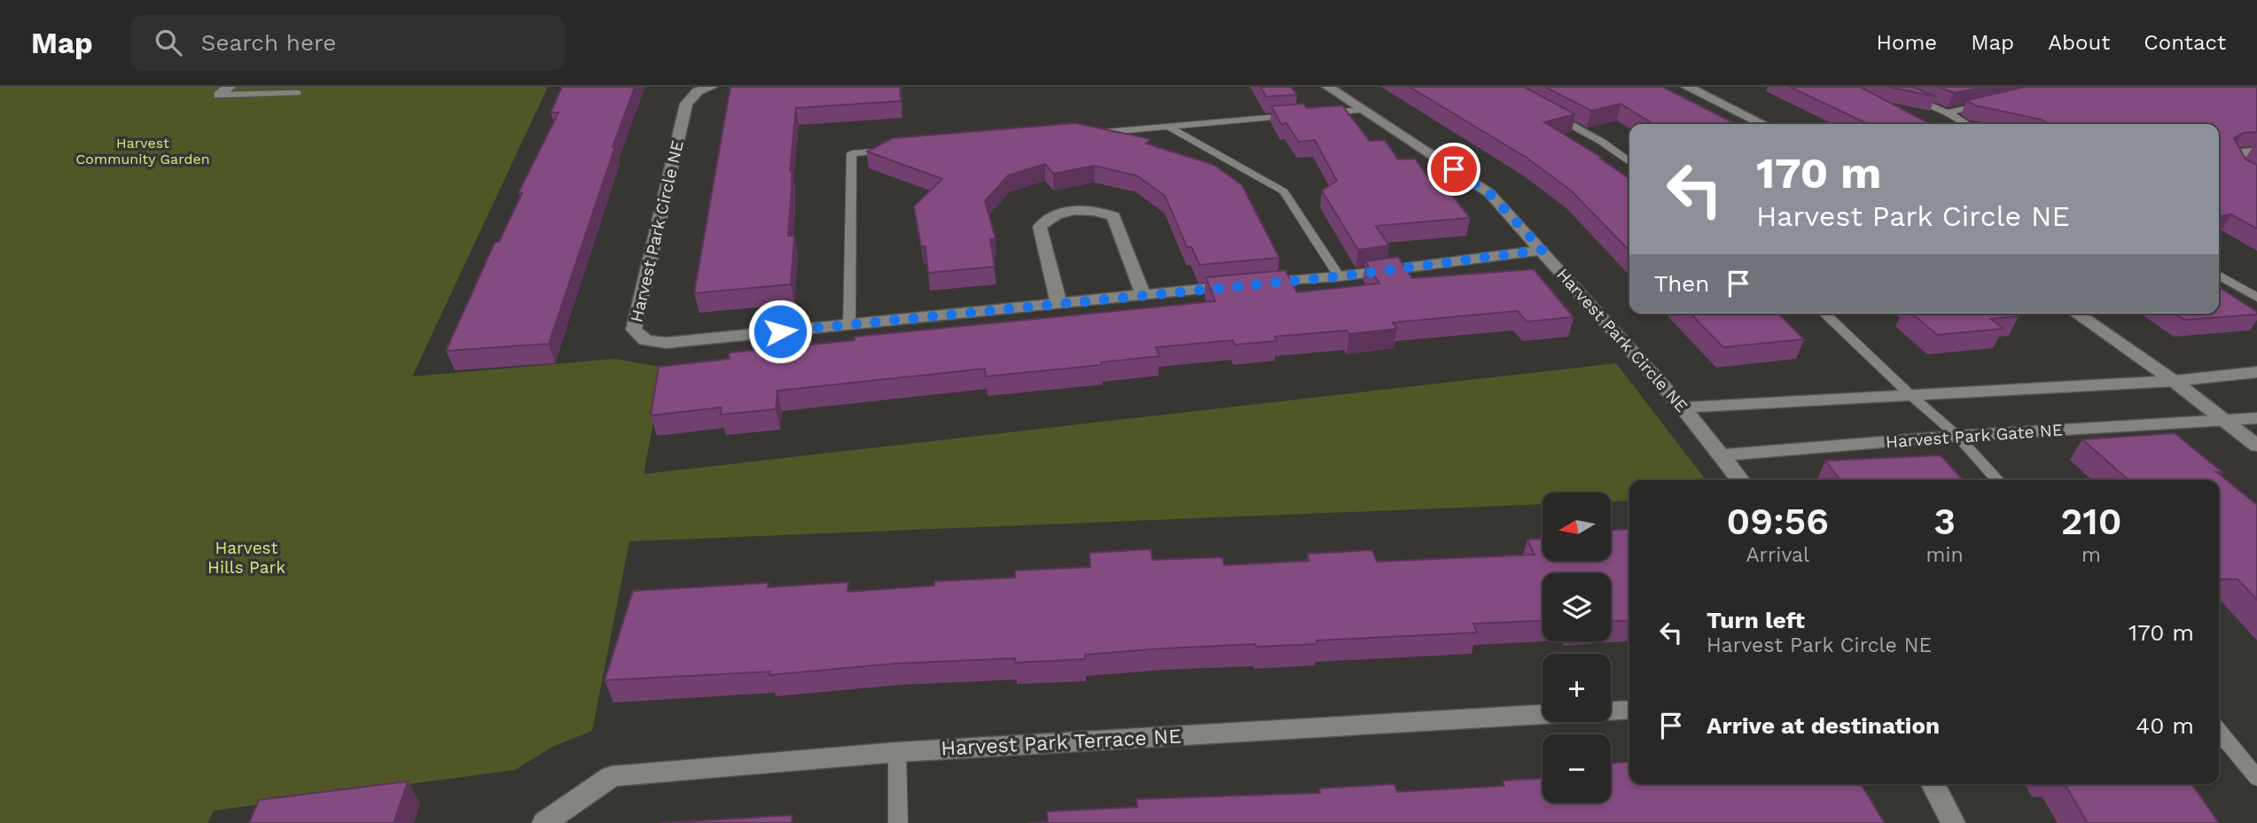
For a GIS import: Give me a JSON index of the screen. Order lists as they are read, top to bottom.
{
  "streets": {
    "street": ["Harvest Park Circle NE", "Harvest Park Gate NE", "Harvest Park Terrace NE"]
  },
  "crossings": [
    ["Harvest Park Circle NE", "Harvest Park Gate NE"]
  ],
  "parks": ["Harvest Community Garden", "Harvest Hills Park"],
  "north": "left",
  "page": {
    "header": "Map",
    "search": "Search here",
    "nav": [
      "Home",
      "Map",
      "About",
      "Contact"
    ],
    "turn": ["170 m", "Harvest Park Circle NE"],
    "then": "Then",
    "eta": [
      "09:56",
      "Arrival",
      "3",
      "min",
      "210",
      "m"
    ],
    "map_buttons": ["+", "−"],
    "list": [
      {
        "name": "Turn left",
        "note": "Harvest Park Circle NE",
        "value": "170 m"
      },
      {
        "name": "Arrive at destination",
        "value": "40 m"
      }
    ]
  }
}
